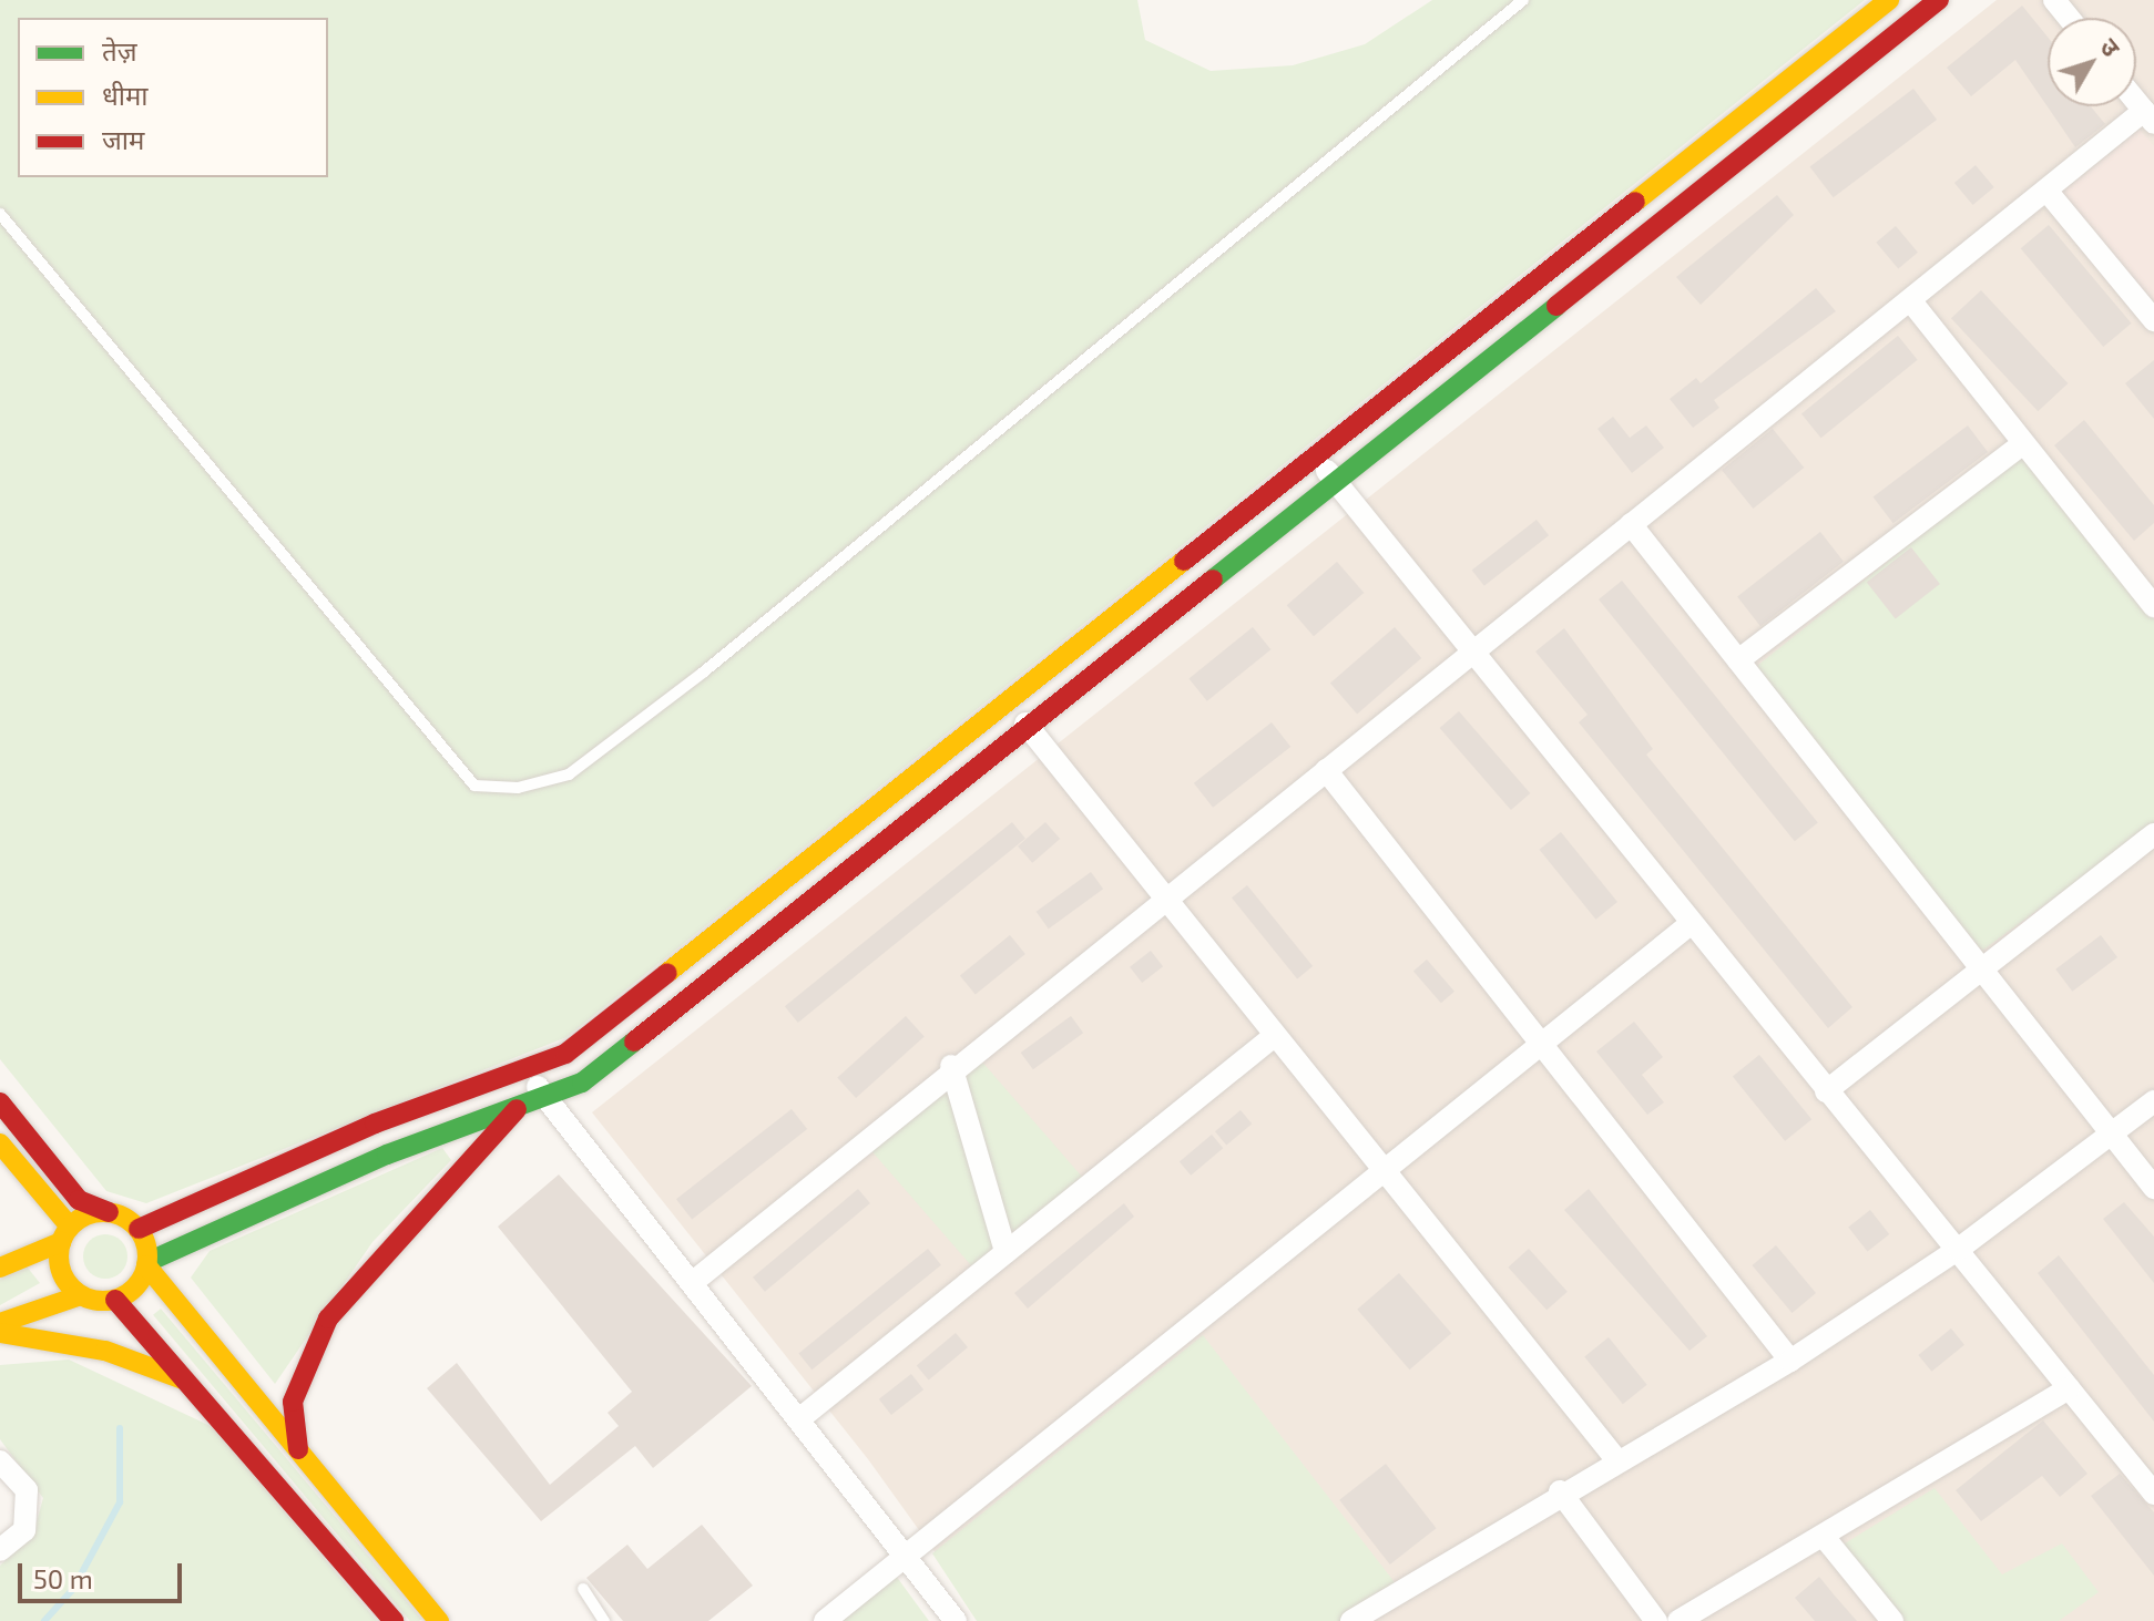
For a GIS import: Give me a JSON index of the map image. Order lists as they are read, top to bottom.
{
  "legend": ["तेज़", "धीमा", "जाम"],
  "scale_bar": "50 m",
  "north": "top right"
}
